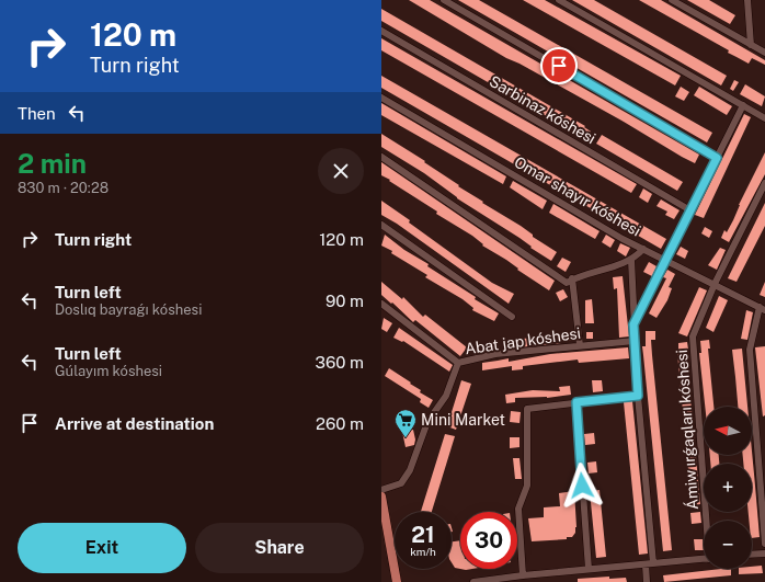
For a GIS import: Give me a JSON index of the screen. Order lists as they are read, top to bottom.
{
  "streets": {
    "street": [
      "Sarbinaz kóshesi",
      "Omar shayır kóshesi",
      "Abat jap kóshesi",
      "Ámiw ırǵaqları kóshesi"
    ]
  },
  "crossings": [
    ["Omar shayır kóshesi", "Ámiw ırǵaqları kóshesi"]
  ],
  "places": {
    "supermarket": ["Mini Market"]
  },
  "north": "left",
  "page": {
    "turn": ["120 m", "Turn right"],
    "then": "Then",
    "heading": ["2 min", "830 m · 20:28"],
    "list": [
      {
        "name": "Turn right",
        "value": "120 m"
      },
      {
        "name": "Turn left",
        "note": "Doslıq bayraǵı kóshesi",
        "value": "90 m"
      },
      {
        "name": "Turn left",
        "note": "Gúlayım kóshesi",
        "value": "360 m"
      },
      {
        "name": "Arrive at destination",
        "value": "260 m"
      }
    ],
    "map_buttons": ["+", "−"],
    "speed": "21 km/h",
    "limit": "30",
    "buttons": ["Exit", "Share"]
  }
}
